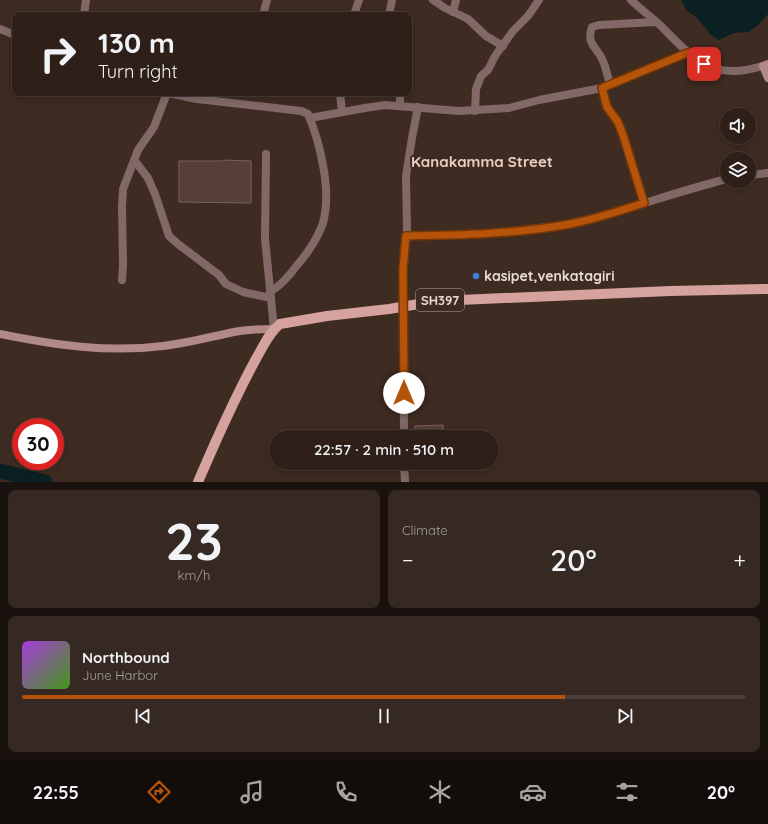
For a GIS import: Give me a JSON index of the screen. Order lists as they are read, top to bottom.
{
  "streets": {
    "main road": ["SH397"]
  },
  "districts": ["Kanakamma Street"],
  "places": ["kasipet,venkatagiri"],
  "page": {
    "turn": ["130 m", "Turn right"],
    "limit": "30",
    "trip": "22:57 · 2 min · 510 m",
    "tile": [
      ["23", "km/h"],
      "Climate"
    ],
    "heat": ["−", "20°", "+"],
    "song": ["Northbound", "June Harbor"],
    "tabs": ["22:55", "20°"]
  }
}
